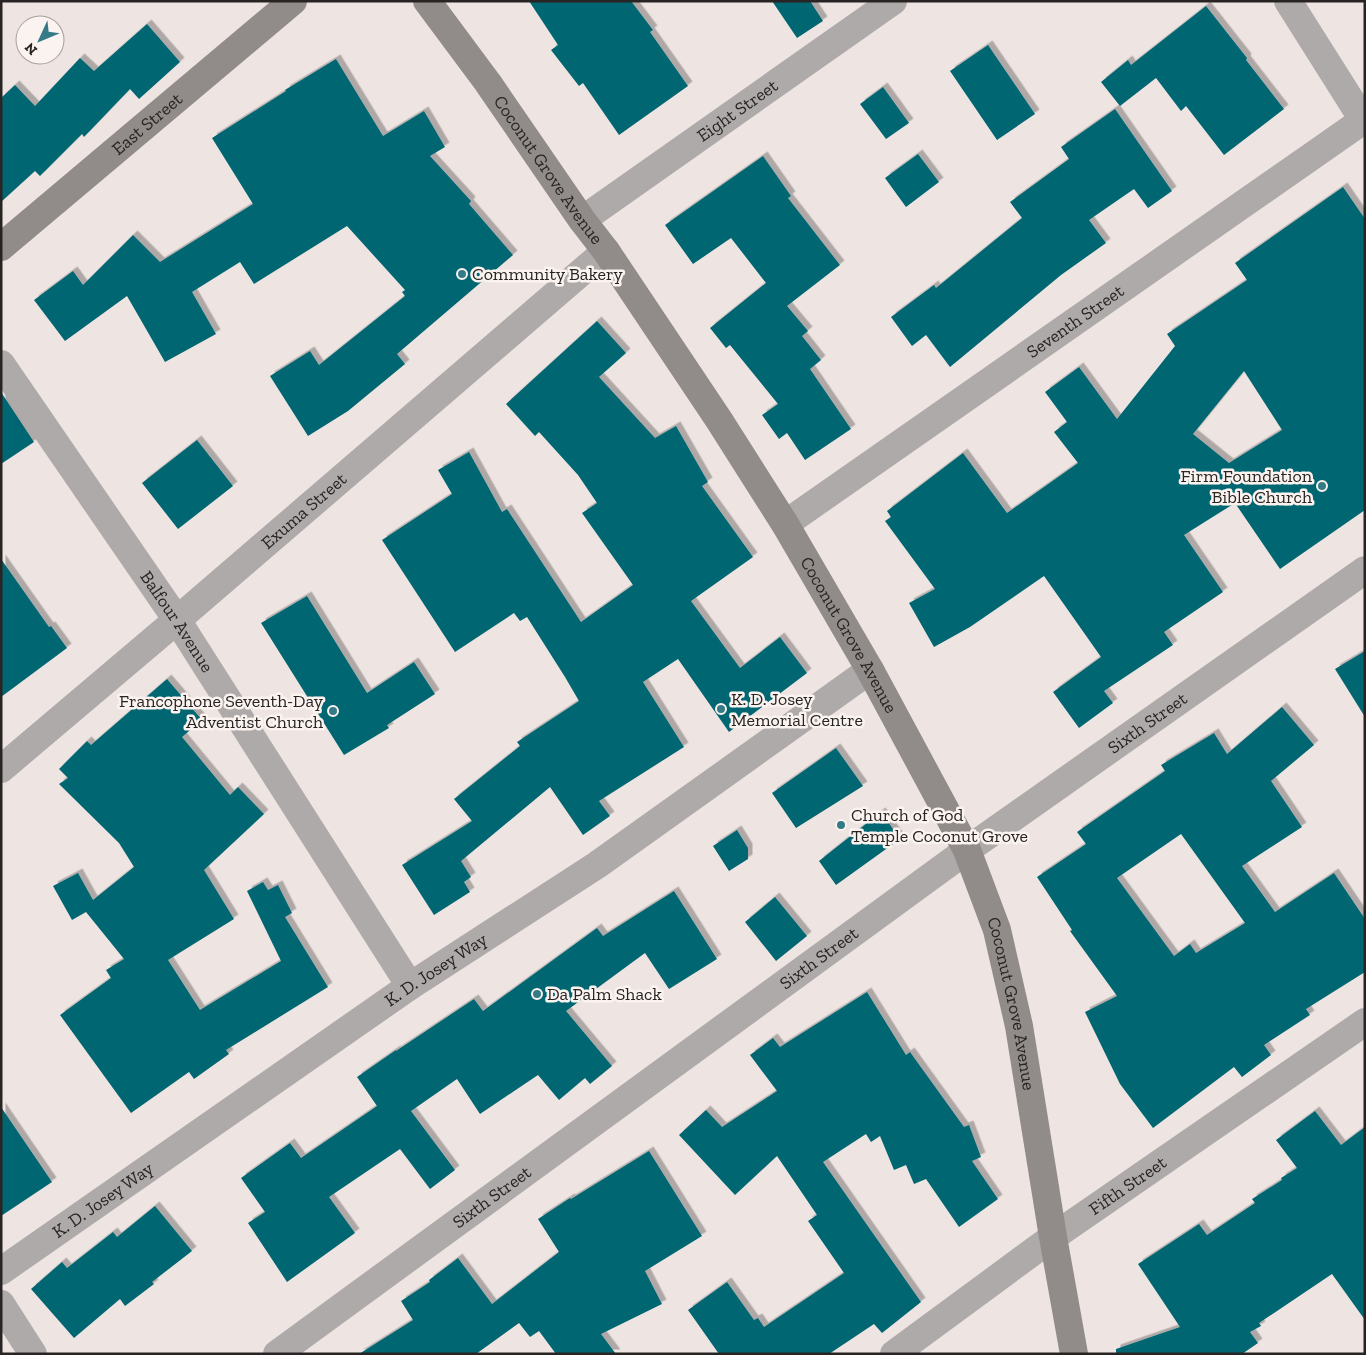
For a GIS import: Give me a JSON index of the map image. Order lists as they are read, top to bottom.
{
  "streets": {
    "street": [
      "Eight Street",
      "East Street",
      "Coconut Grove Avenue",
      "Seventh Street",
      "Exuma Street",
      "Balfour Avenue",
      "Sixth Street",
      "K. D. Josey Way",
      "Fifth Street"
    ]
  },
  "crossings": [
    ["Eight Street", "Coconut Grove Avenue"],
    ["Coconut Grove Avenue", "Seventh Street"],
    ["Coconut Grove Avenue", "Exuma Street"],
    ["Coconut Grove Avenue", "Sixth Street"],
    ["Coconut Grove Avenue", "K. D. Josey Way"],
    ["Coconut Grove Avenue", "Fifth Street"],
    ["Exuma Street", "Balfour Avenue"],
    ["Balfour Avenue", "K. D. Josey Way"]
  ],
  "places": [
    "Community Bakery",
    "Firm Foundation Bible Church",
    "K. D. Josey Memorial Centre",
    "Francophone Seventh-Day Adventist Church",
    "Church of God Temple Coconut Grove",
    "Da Palm Shack"
  ],
  "north": "bottom left"
}
